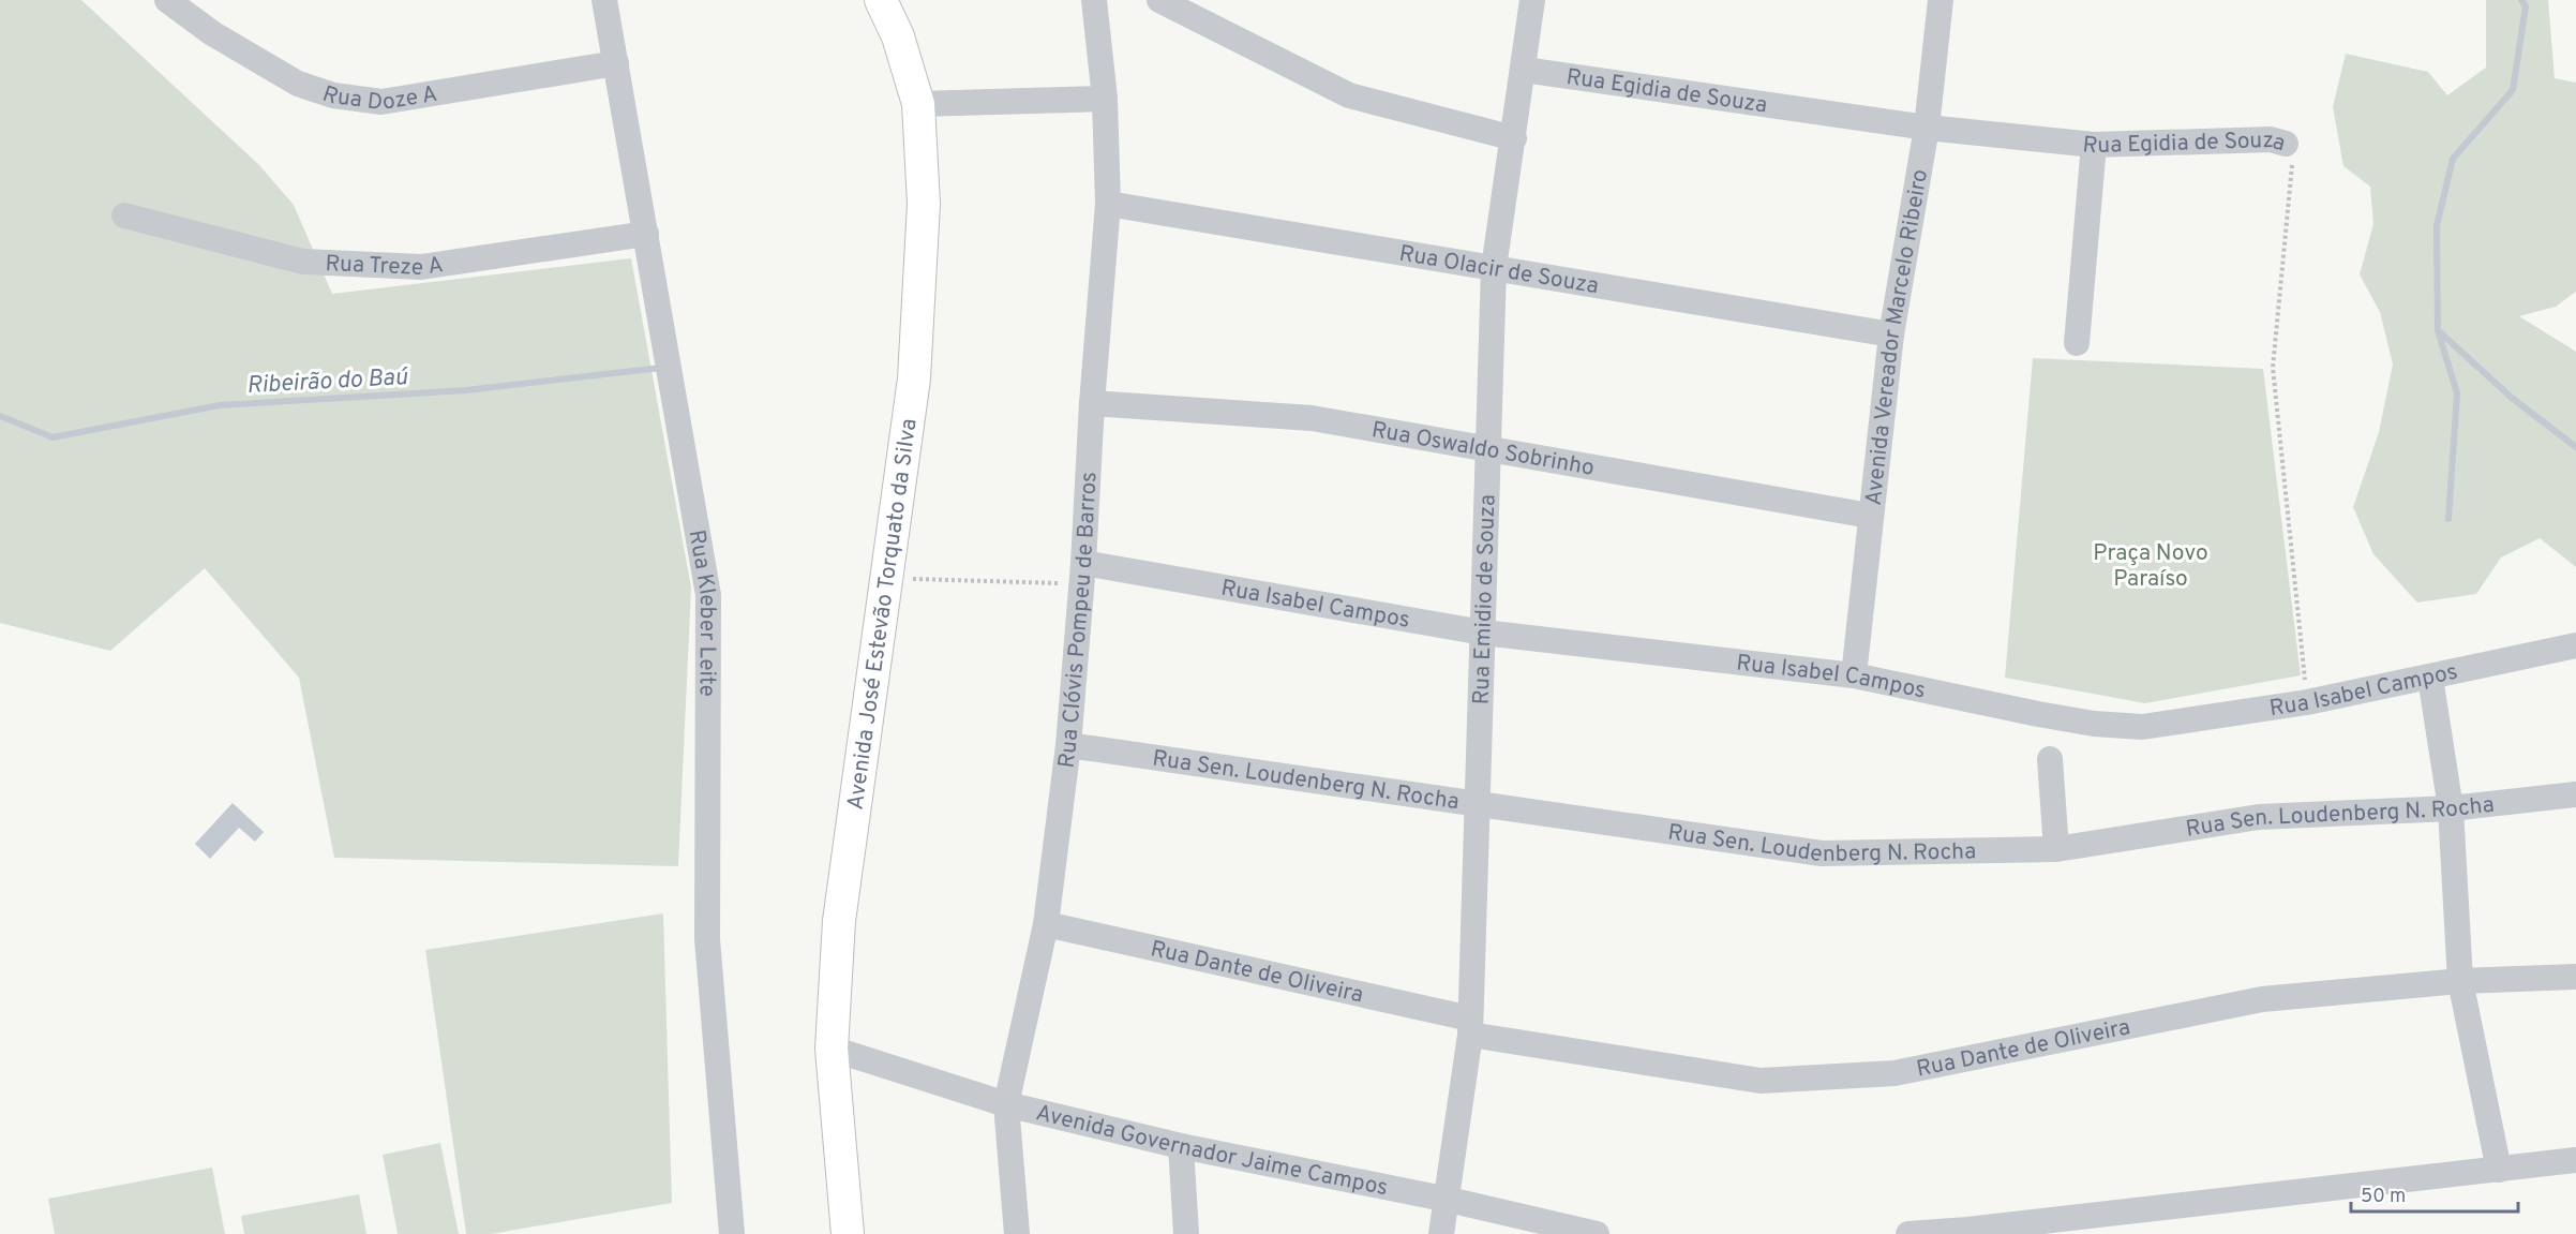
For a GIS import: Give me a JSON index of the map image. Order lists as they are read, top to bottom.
{
  "streets": {
    "main road": ["Avenida José Estevão Torquato da Silva"],
    "street": [
      "Rua Doze A",
      "Rua Egidia de Souza",
      "Rua Treze A",
      "Rua Olacir de Souza",
      "Avenida Vereador Marcelo Ribeiro",
      "Rua Oswaldo Sobrinho",
      "Rua Emidio de Souza",
      "Rua Isabel Campos",
      "Rua Kleber Leite",
      "Rua Clóvis Pompeu de Barros",
      "Rua Sen. Loudenberg N. Rocha",
      "Rua Dante de Oliveira",
      "Avenida Governador Jaime Campos"
    ]
  },
  "crossings": [
    ["Rua Doze A", "Rua Kleber Leite"],
    ["Rua Egidia de Souza", "Avenida Vereador Marcelo Ribeiro"],
    ["Rua Egidia de Souza", "Rua Emidio de Souza"],
    ["Rua Egidia de Souza", "Rua Isabel Campos"],
    ["Rua Treze A", "Rua Kleber Leite"],
    ["Rua Olacir de Souza", "Avenida Vereador Marcelo Ribeiro"],
    ["Rua Olacir de Souza", "Rua Emidio de Souza"],
    ["Rua Olacir de Souza", "Rua Clóvis Pompeu de Barros"],
    ["Avenida Vereador Marcelo Ribeiro", "Rua Oswaldo Sobrinho"],
    ["Avenida Vereador Marcelo Ribeiro", "Rua Isabel Campos"],
    ["Rua Oswaldo Sobrinho", "Rua Emidio de Souza"],
    ["Rua Oswaldo Sobrinho", "Rua Clóvis Pompeu de Barros"],
    ["Rua Emidio de Souza", "Rua Isabel Campos"],
    ["Rua Emidio de Souza", "Rua Sen. Loudenberg N. Rocha"],
    ["Rua Emidio de Souza", "Rua Dante de Oliveira"],
    ["Rua Emidio de Souza", "Avenida Governador Jaime Campos"],
    ["Rua Isabel Campos", "Rua Clóvis Pompeu de Barros"],
    ["Avenida José Estevão Torquato da Silva", "Avenida Governador Jaime Campos"],
    ["Rua Clóvis Pompeu de Barros", "Rua Sen. Loudenberg N. Rocha"],
    ["Rua Clóvis Pompeu de Barros", "Rua Dante de Oliveira"],
    ["Rua Clóvis Pompeu de Barros", "Avenida Governador Jaime Campos"]
  ],
  "water": ["Ribeirão do Baú"],
  "parks": ["Praça Novo Paraíso"],
  "scale_bar": "50 m"
}
